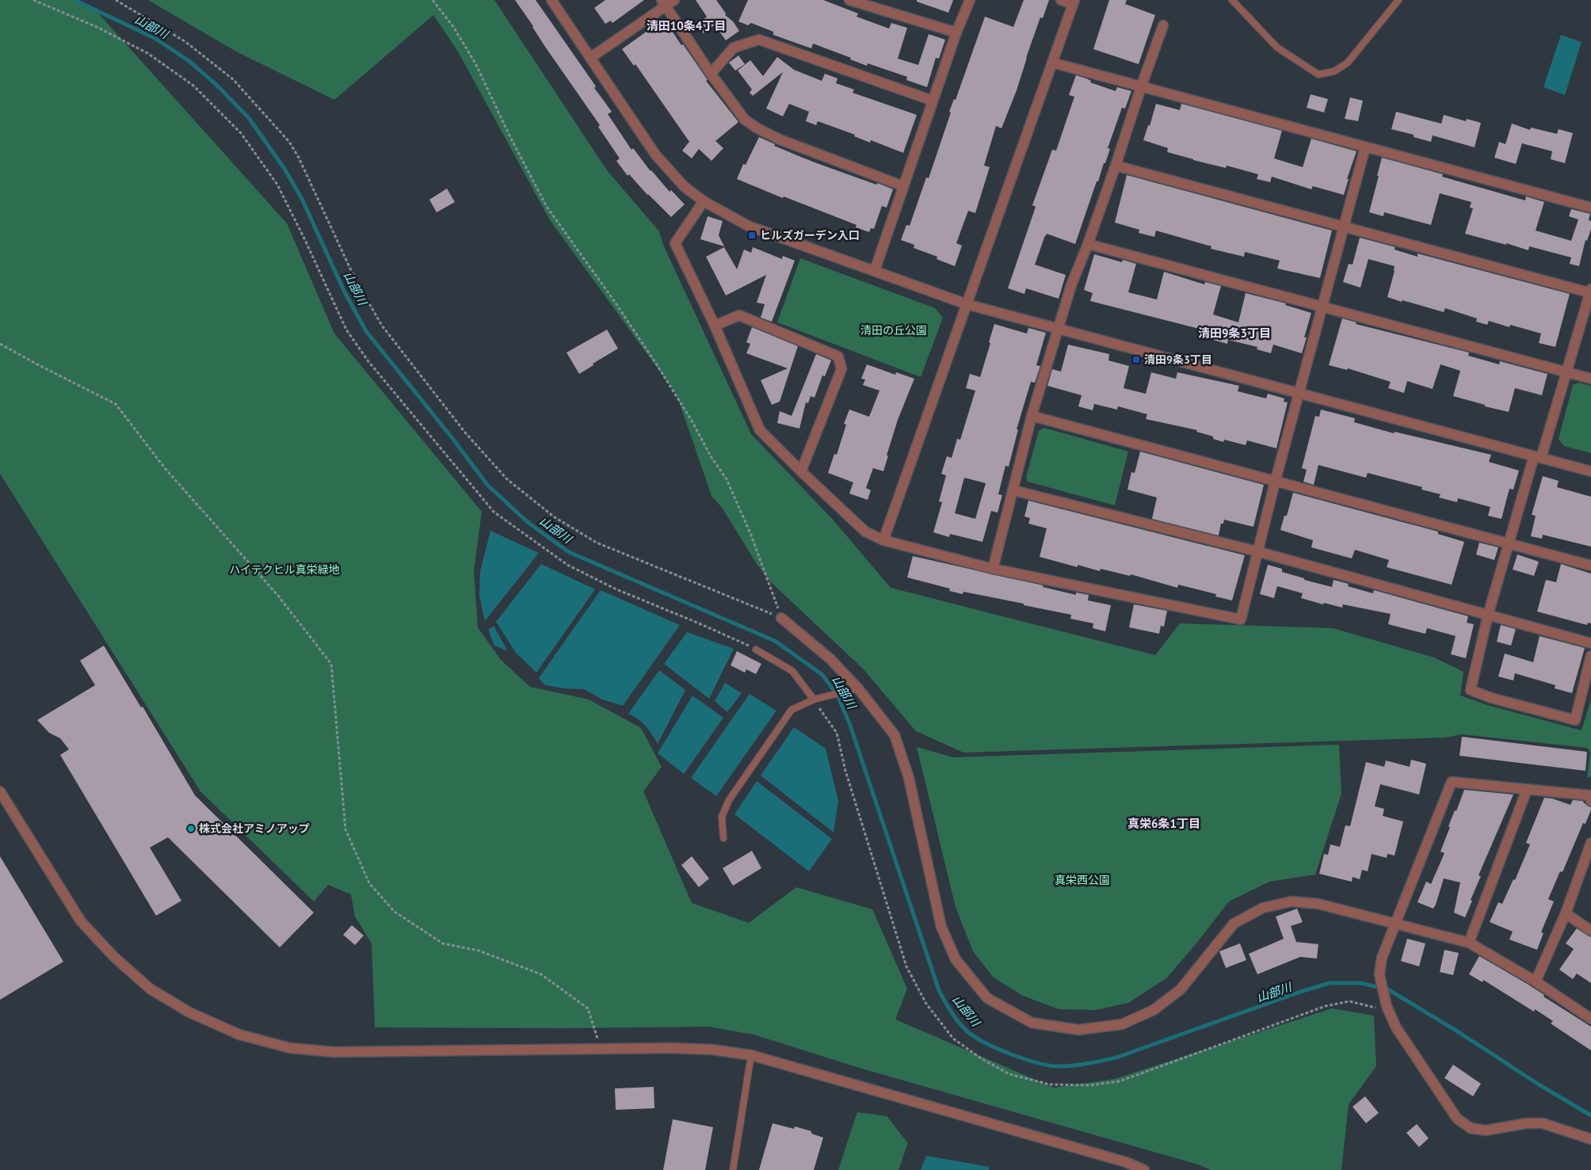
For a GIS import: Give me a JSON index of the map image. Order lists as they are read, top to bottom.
{
  "districts": ["清田10条4丁目", "清田9条3丁目", "真栄6条1丁目"],
  "water": ["山部川"],
  "parks": ["清田の丘公園", "ハイテクヒル真栄緑地", "真栄西公園"],
  "places": {
    "transit": ["ヒルズガーデン入口", "清田9条3丁目"],
    "other": ["株式会社アミノアップ"]
  }
}
